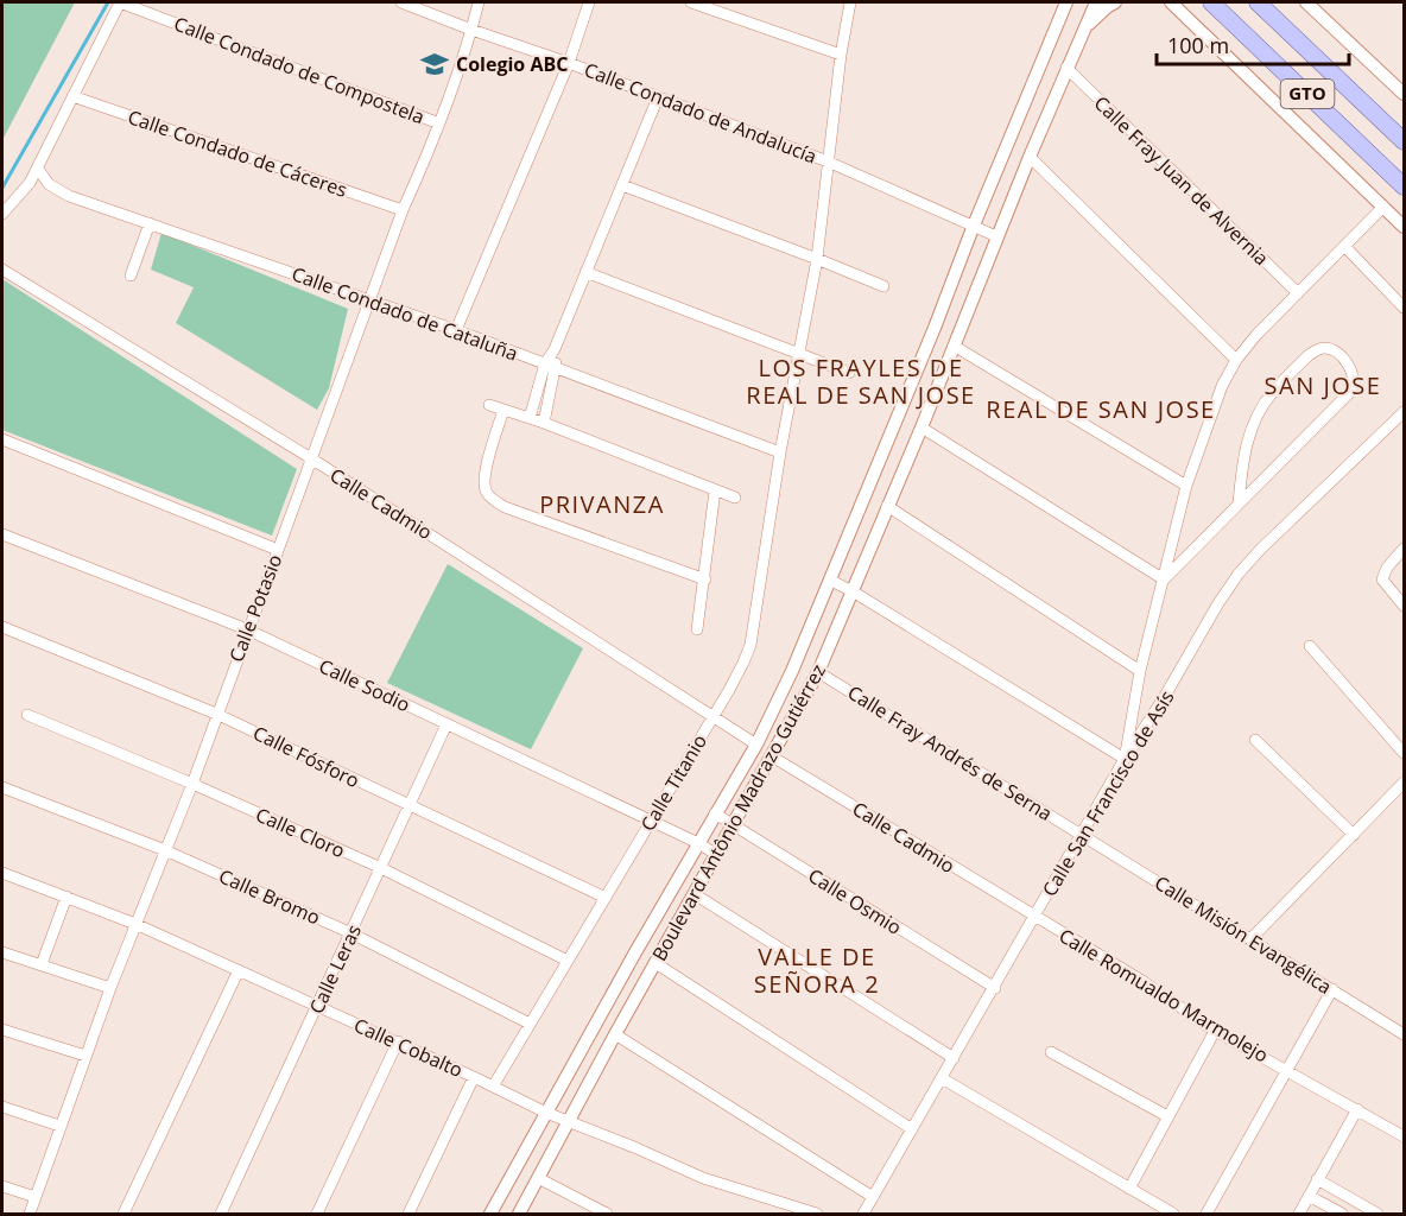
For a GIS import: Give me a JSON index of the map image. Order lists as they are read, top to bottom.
{
  "streets": {
    "main road": ["GTO"],
    "street": [
      "Calle Condado de Compostela",
      "Calle Condado de Andalucía",
      "Calle Condado de Cáceres",
      "Calle Fray Juan de Alvernia",
      "Calle Condado de Cataluña",
      "Calle Cadmio",
      "Calle Potasio",
      "Calle Sodio",
      "Calle Fray Andrés de Serna",
      "Calle Fósforo",
      "Calle Titanio",
      "Calle San Francisco de Asís",
      "Boulevard Antônio Madrazo Gutiérrez",
      "Calle Cloro",
      "Calle Bromo",
      "Calle Osmio",
      "Calle Misión Evangélica",
      "Calle Leras",
      "Calle Romualdo Marmolejo",
      "Calle Cobalto"
    ]
  },
  "crossings": [
    ["Calle Condado de Compostela", "Calle Potasio"],
    ["Calle Condado de Andalucía", "Calle Potasio"],
    ["Calle Condado de Andalucía", "Calle Titanio"],
    ["Calle Condado de Andalucía", "Boulevard Antônio Madrazo Gutiérrez"],
    ["Calle Condado de Cáceres", "Calle Potasio"],
    ["Calle Fray Juan de Alvernia", "Boulevard Antônio Madrazo Gutiérrez"],
    ["Calle Condado de Cataluña", "Calle Potasio"],
    ["Calle Condado de Cataluña", "Calle Titanio"],
    ["Calle Cadmio", "Calle Potasio"],
    ["Calle Cadmio", "Calle Titanio"],
    ["Calle Cadmio", "Calle San Francisco de Asís"],
    ["Calle Cadmio", "Boulevard Antônio Madrazo Gutiérrez"],
    ["Calle Cadmio", "Calle Romualdo Marmolejo"],
    ["Calle Potasio", "Calle Sodio"],
    ["Calle Potasio", "Calle Fósforo"],
    ["Calle Potasio", "Calle Cloro"],
    ["Calle Potasio", "Calle Bromo"],
    ["Calle Potasio", "Calle Cobalto"],
    ["Calle Sodio", "Calle Titanio"],
    ["Calle Sodio", "Boulevard Antônio Madrazo Gutiérrez"],
    ["Calle Sodio", "Calle Leras"],
    ["Calle Fray Andrés de Serna", "Calle San Francisco de Asís"],
    ["Calle Fray Andrés de Serna", "Boulevard Antônio Madrazo Gutiérrez"],
    ["Calle Fray Andrés de Serna", "Calle Misión Evangélica"],
    ["Calle Fósforo", "Calle Titanio"],
    ["Calle Fósforo", "Calle Leras"],
    ["Calle Titanio", "Calle Cloro"],
    ["Calle Titanio", "Calle Bromo"],
    ["Calle Titanio", "Calle Cobalto"],
    ["Calle San Francisco de Asís", "Calle Osmio"],
    ["Calle San Francisco de Asís", "Calle Misión Evangélica"],
    ["Calle San Francisco de Asís", "Calle Romualdo Marmolejo"],
    ["Boulevard Antônio Madrazo Gutiérrez", "Calle Osmio"],
    ["Boulevard Antônio Madrazo Gutiérrez", "Calle Cobalto"],
    ["Calle Cloro", "Calle Leras"],
    ["Calle Bromo", "Calle Leras"],
    ["Calle Leras", "Calle Cobalto"]
  ],
  "districts": [
    "LOS FRAYLES DE REAL DE SAN JOSE",
    "SAN JOSE",
    "REAL DE SAN JOSE",
    "PRIVANZA",
    "VALLE DE SEÑORA 2"
  ],
  "places": {
    "school or university": ["Colegio ABC"]
  },
  "scale_bar": "100 m"
}
